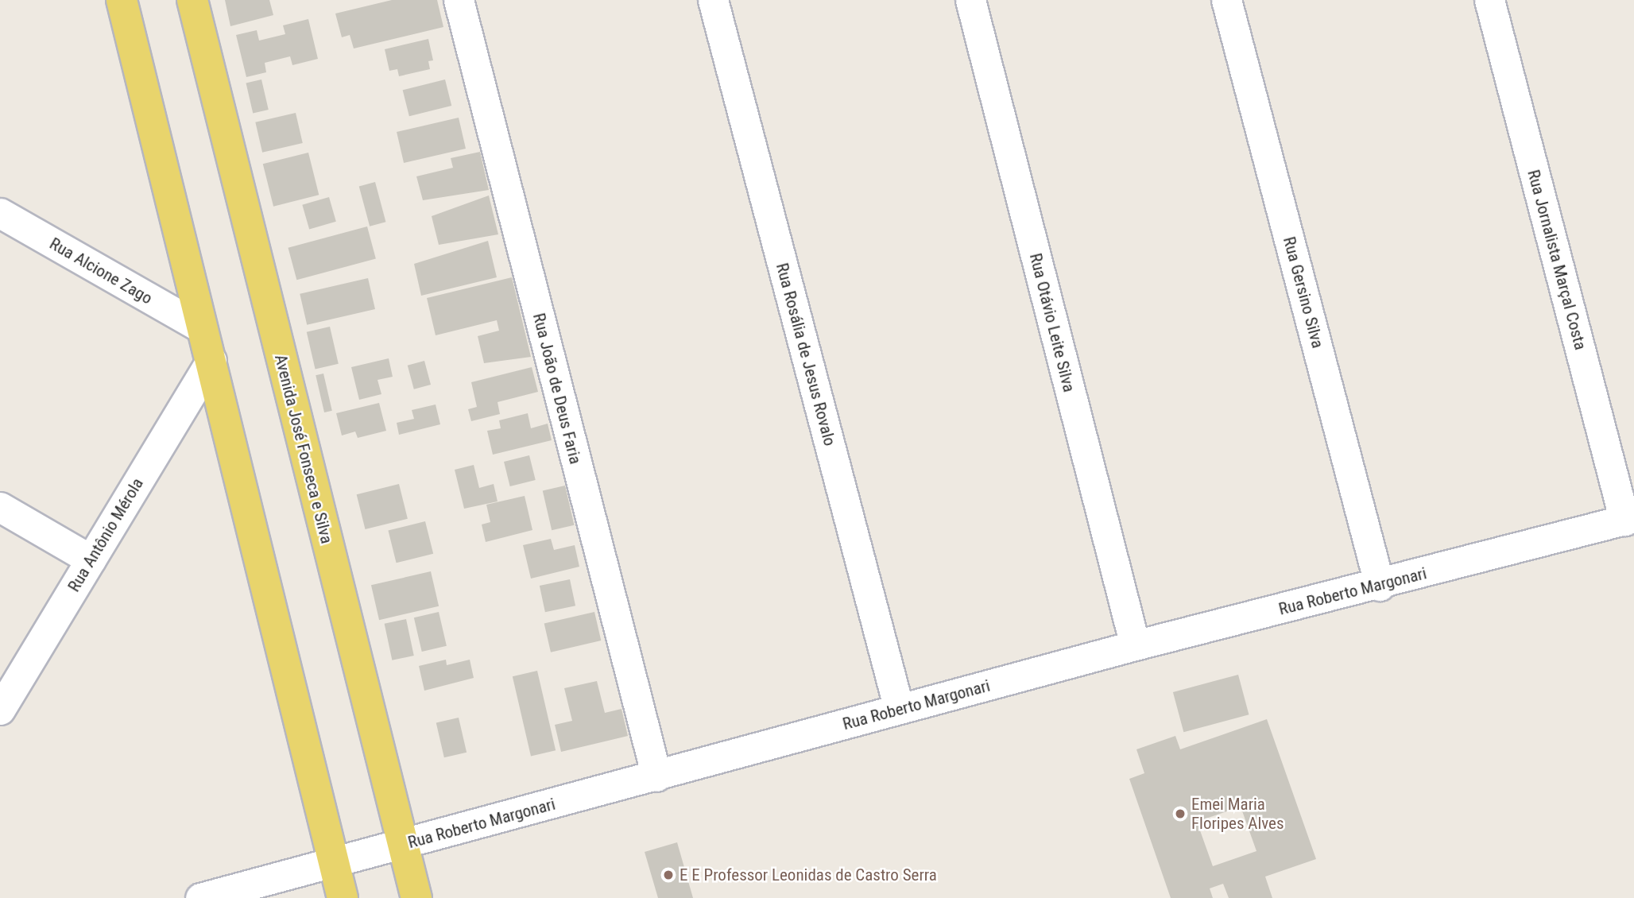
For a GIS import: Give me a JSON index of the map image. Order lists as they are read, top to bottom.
{
  "streets": {
    "main road": ["Avenida José Fonseca e Silva"],
    "street": [
      "Rua Jornalista Marçal Costa",
      "Rua Alcione Zago",
      "Rua Gersino Silva",
      "Rua Otávio Leite Silva",
      "Rua Rosália de Jesus Rovalo",
      "Rua João de Deus Faria",
      "Rua Antônio Mérola",
      "Rua Roberto Margonari"
    ]
  },
  "crossings": [
    ["Rua Jornalista Marçal Costa", "Rua Roberto Margonari"],
    ["Rua Gersino Silva", "Rua Roberto Margonari"],
    ["Rua Otávio Leite Silva", "Rua Roberto Margonari"],
    ["Rua Rosália de Jesus Rovalo", "Rua Roberto Margonari"],
    ["Rua João de Deus Faria", "Rua Roberto Margonari"],
    ["Avenida José Fonseca e Silva", "Rua Roberto Margonari"]
  ],
  "places": ["Emei Maria Floripes Alves", "E E Professor Leonidas de Castro Serra"]
}
